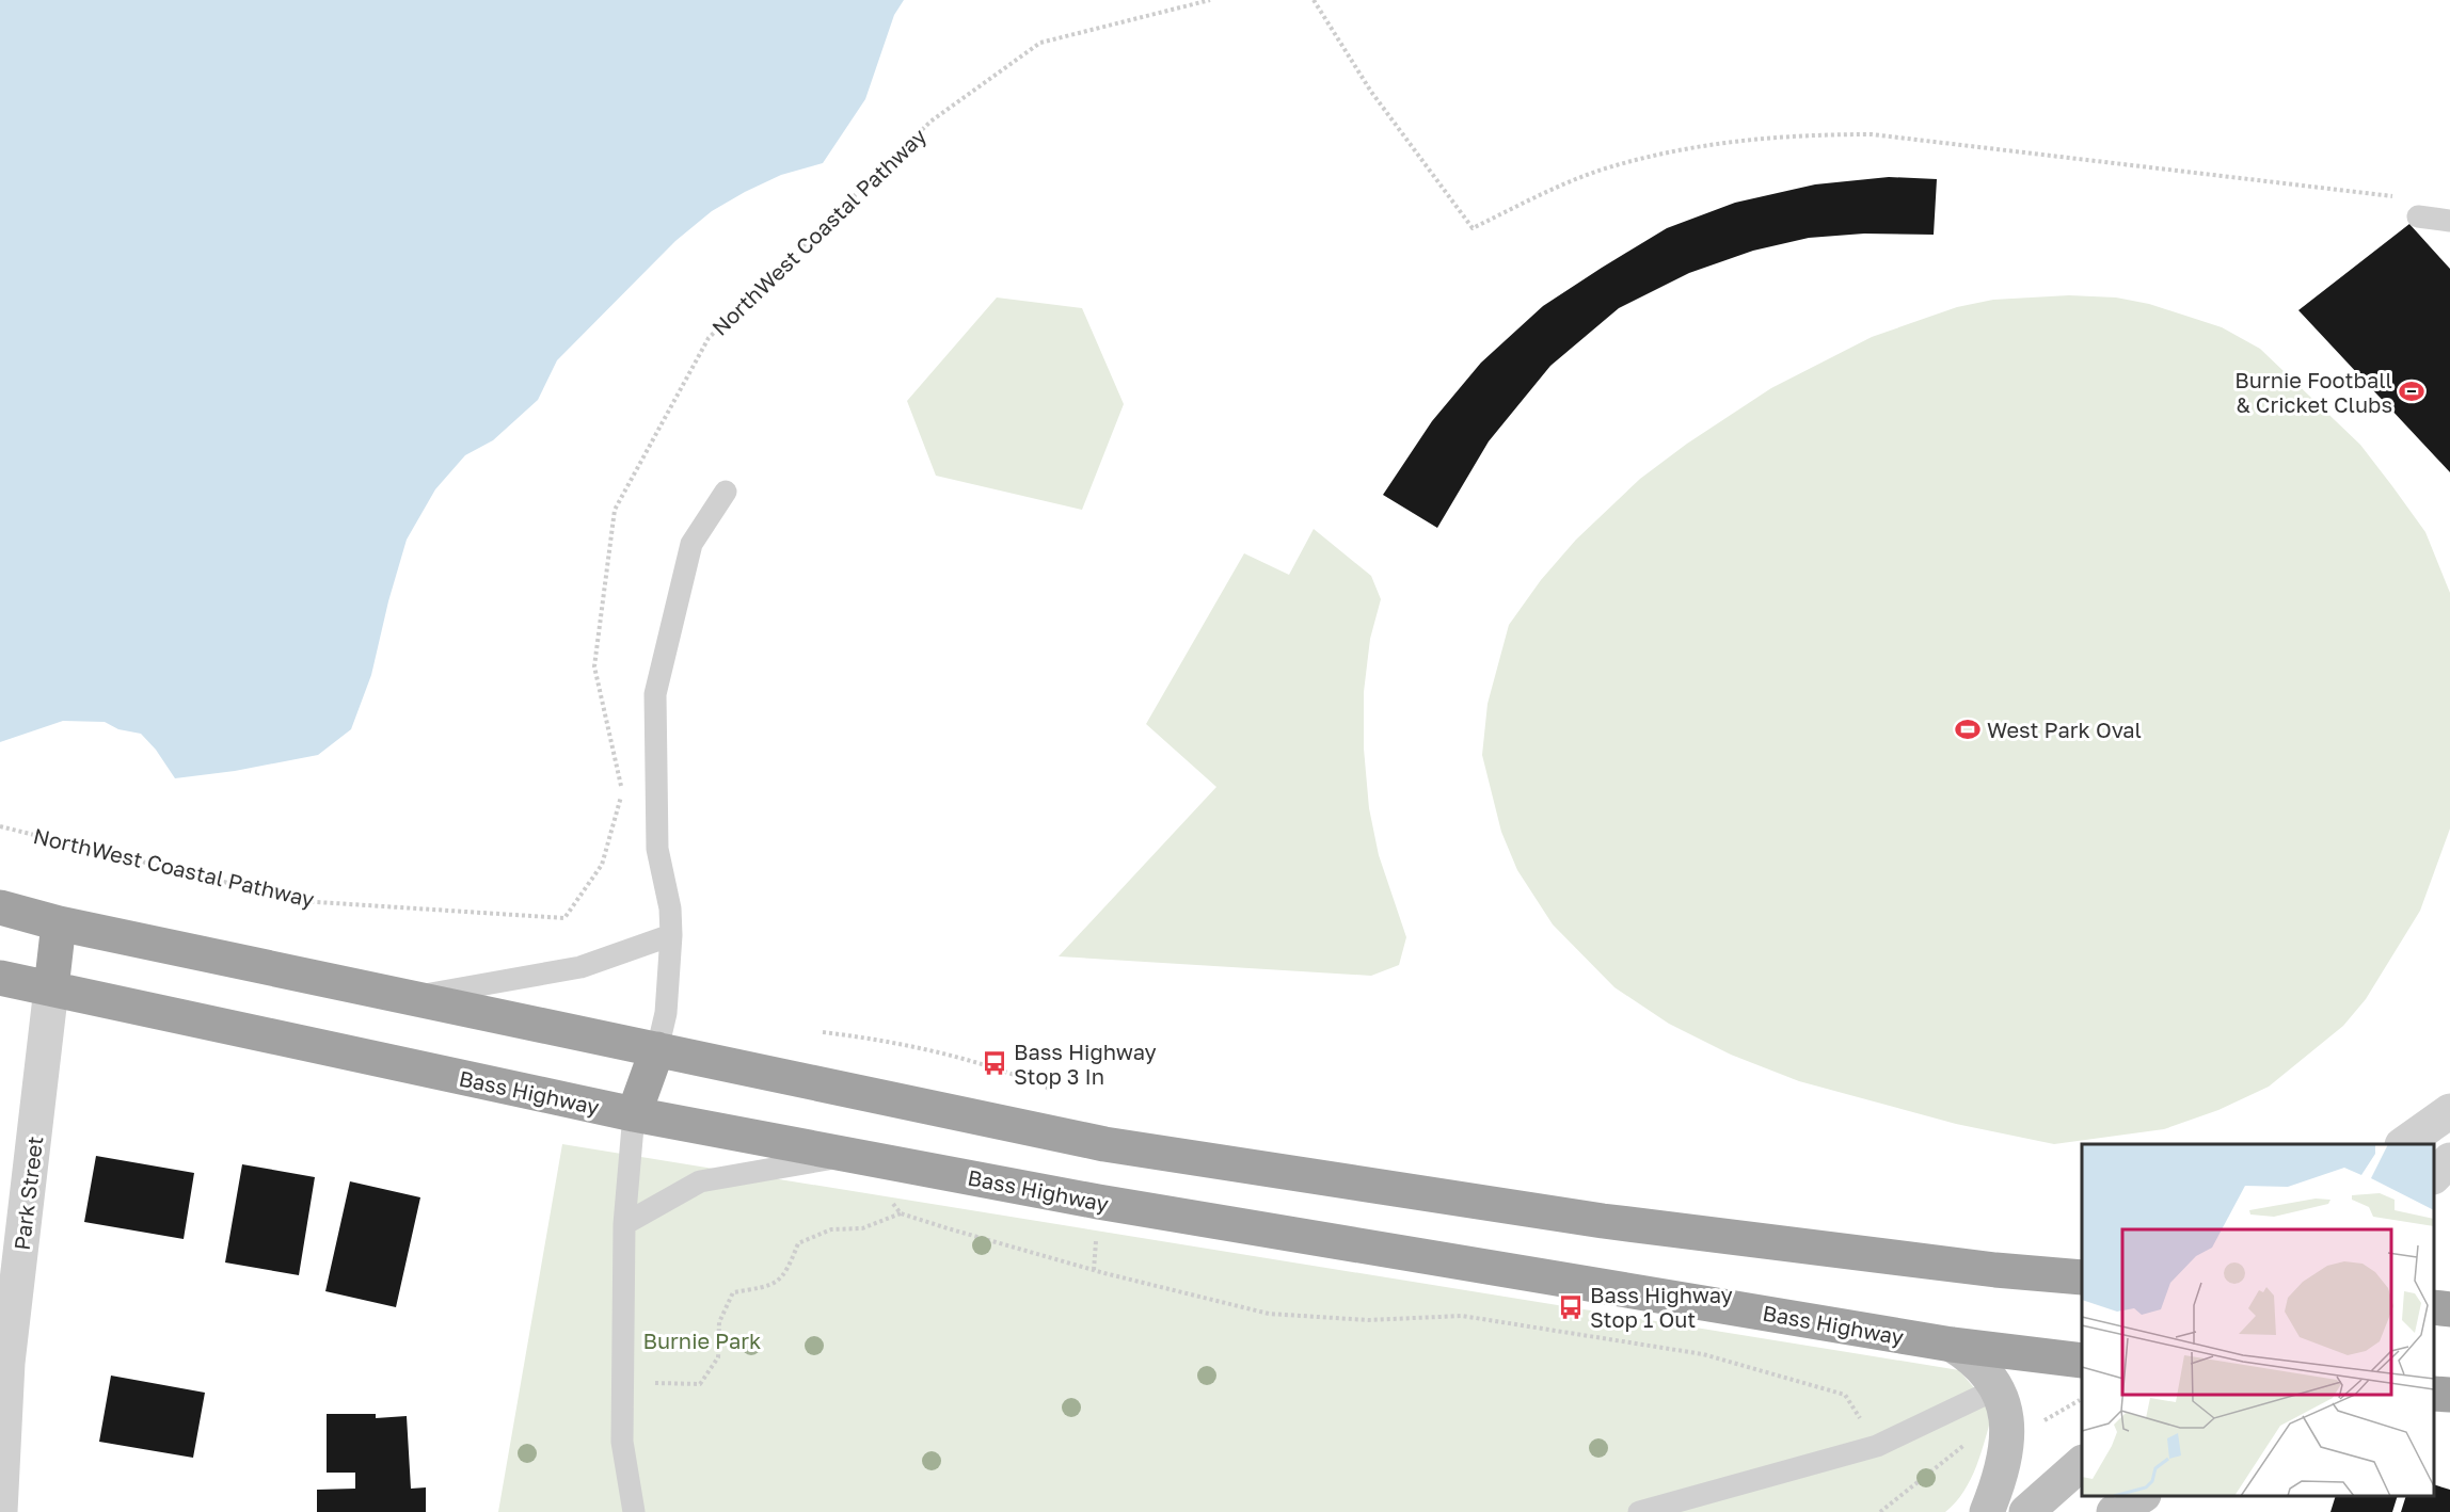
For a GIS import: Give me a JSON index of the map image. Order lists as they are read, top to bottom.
{
  "streets": {
    "highway": ["Bass Highway"],
    "street": ["Park Street"],
    "path": ["NorthWest Coastal Pathway"]
  },
  "crossings": [
    ["Bass Highway", "Park Street"]
  ],
  "parks": ["Burnie Park"],
  "places": {
    "sports": ["Burnie Football & Cricket Clubs", "West Park Oval"],
    "bus stop": ["Bass Highway Stop 3 In", "Bass Highway Stop 1 Out"]
  }
}
